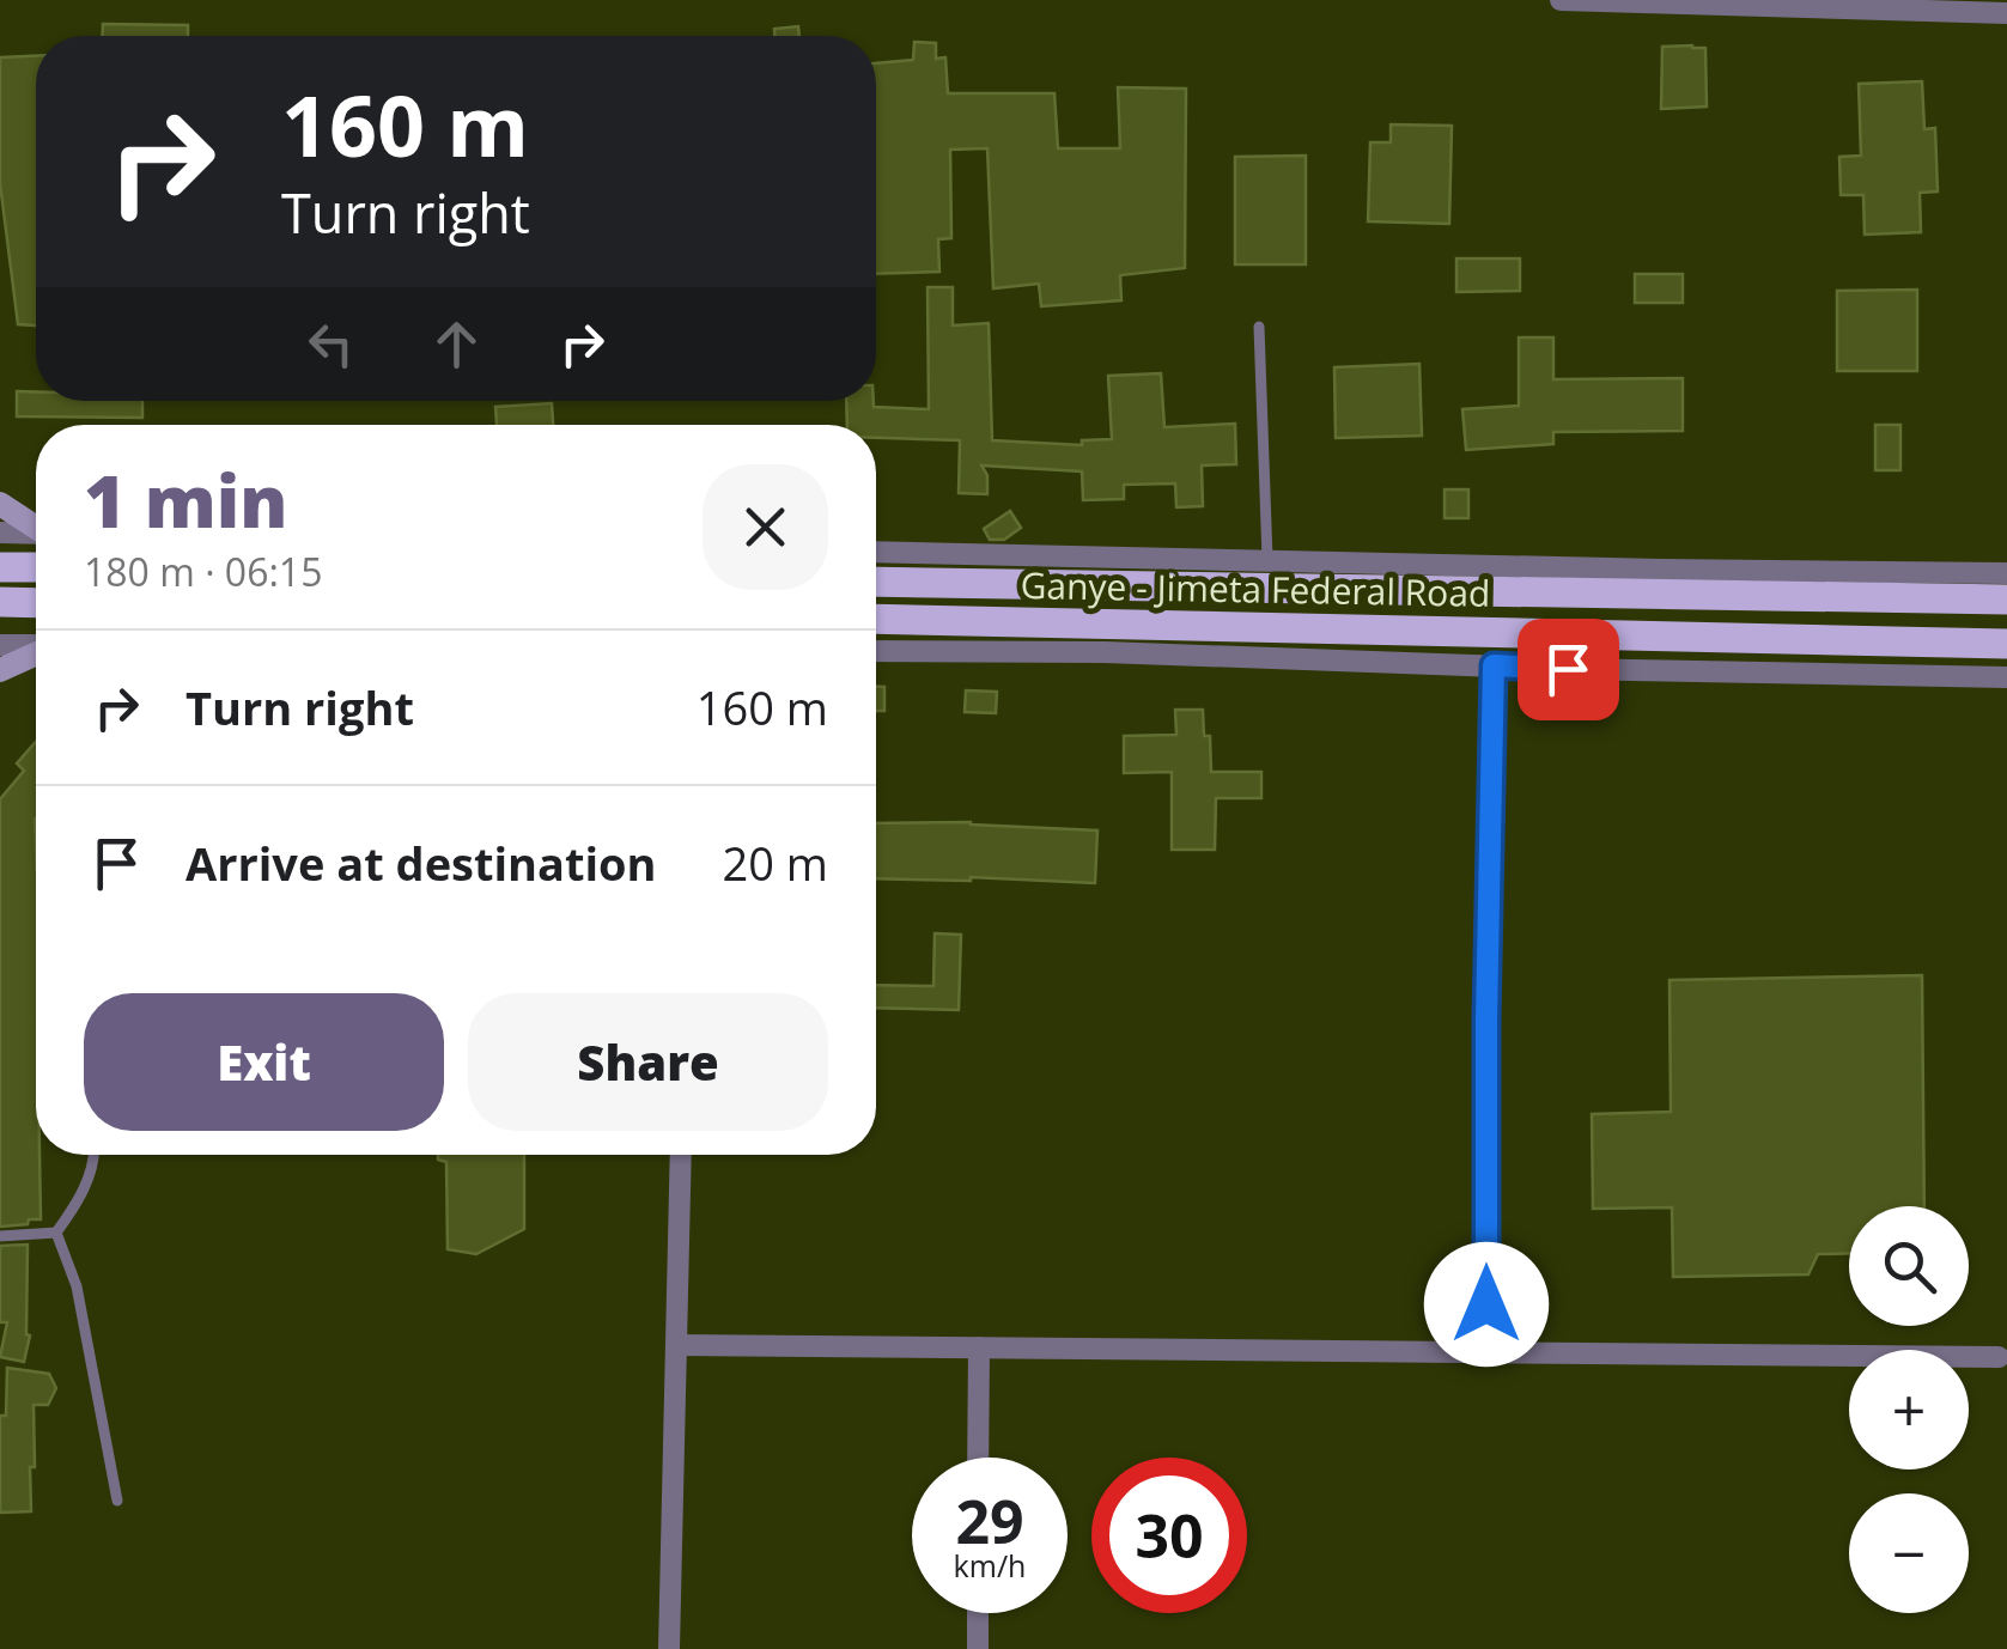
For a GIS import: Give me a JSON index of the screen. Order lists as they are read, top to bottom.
{
  "streets": {
    "main road": ["Ganye - Jimeta Federal Road"]
  },
  "page": {
    "turn": ["160 m", "Turn right"],
    "heading": ["1 min", "180 m · 06:15"],
    "list": [
      {
        "name": "Turn right",
        "value": "160 m"
      },
      {
        "name": "Arrive at destination",
        "value": "20 m"
      }
    ],
    "buttons": ["Exit", "Share"],
    "map_buttons": ["+", "−"],
    "speed": "29 km/h",
    "limit": "30"
  }
}
